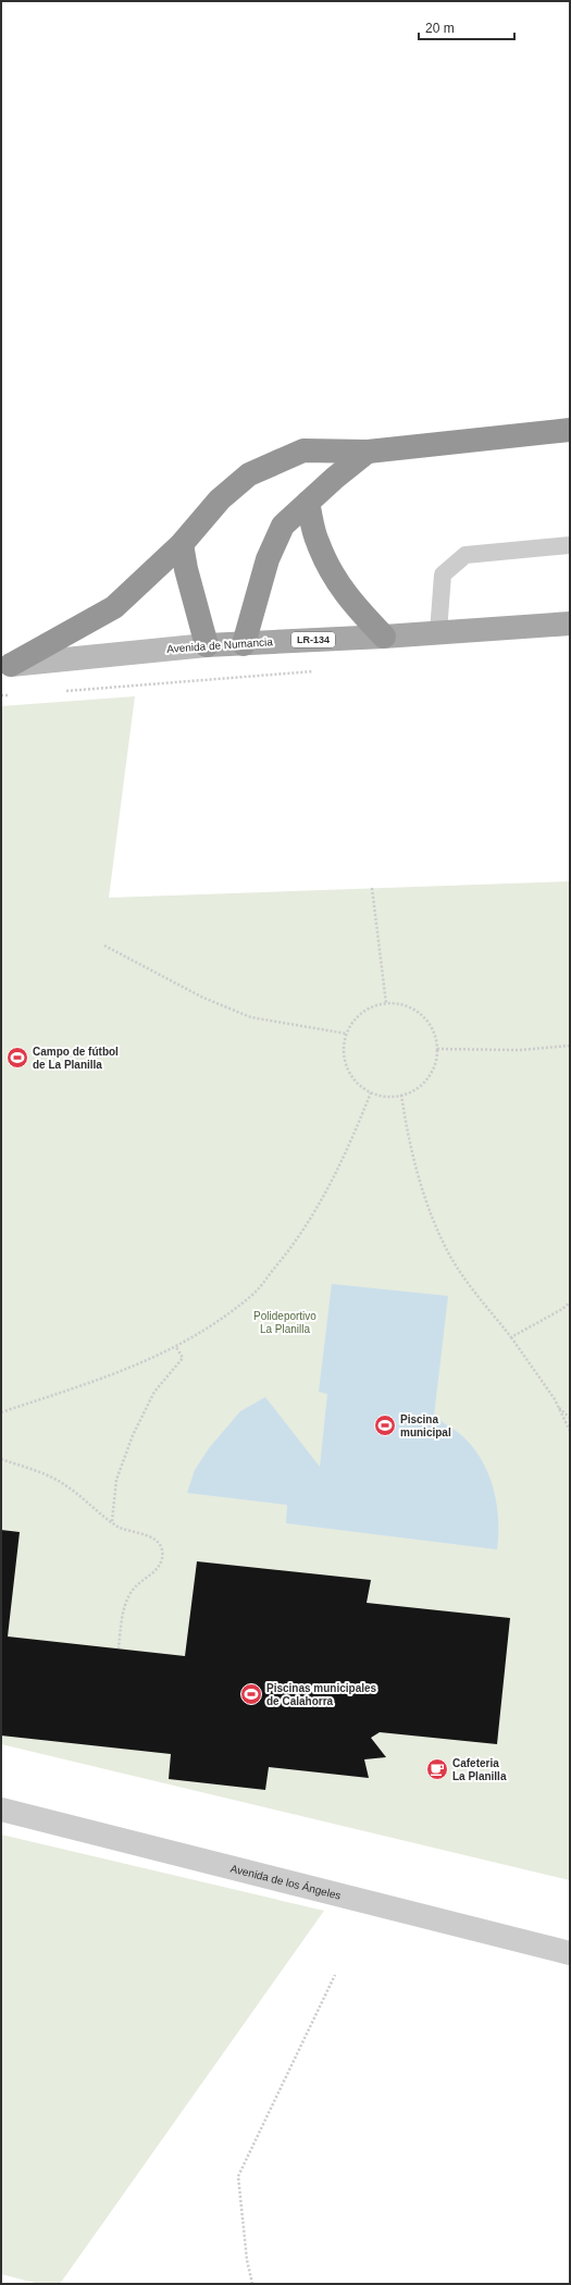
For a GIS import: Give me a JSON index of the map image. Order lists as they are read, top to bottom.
{
  "streets": {
    "main road": ["LR-134", "Avenida de Numancia"],
    "street": ["Avenida de los Ángeles"]
  },
  "parks": ["Polideportivo La Planilla"],
  "places": {
    "sports": ["Campo de fútbol de La Planilla", "Piscina municipal", "Piscinas municipales de Calahorra"],
    "cafe": ["Cafeteria La Planilla"]
  },
  "scale_bar": "20 m"
}
